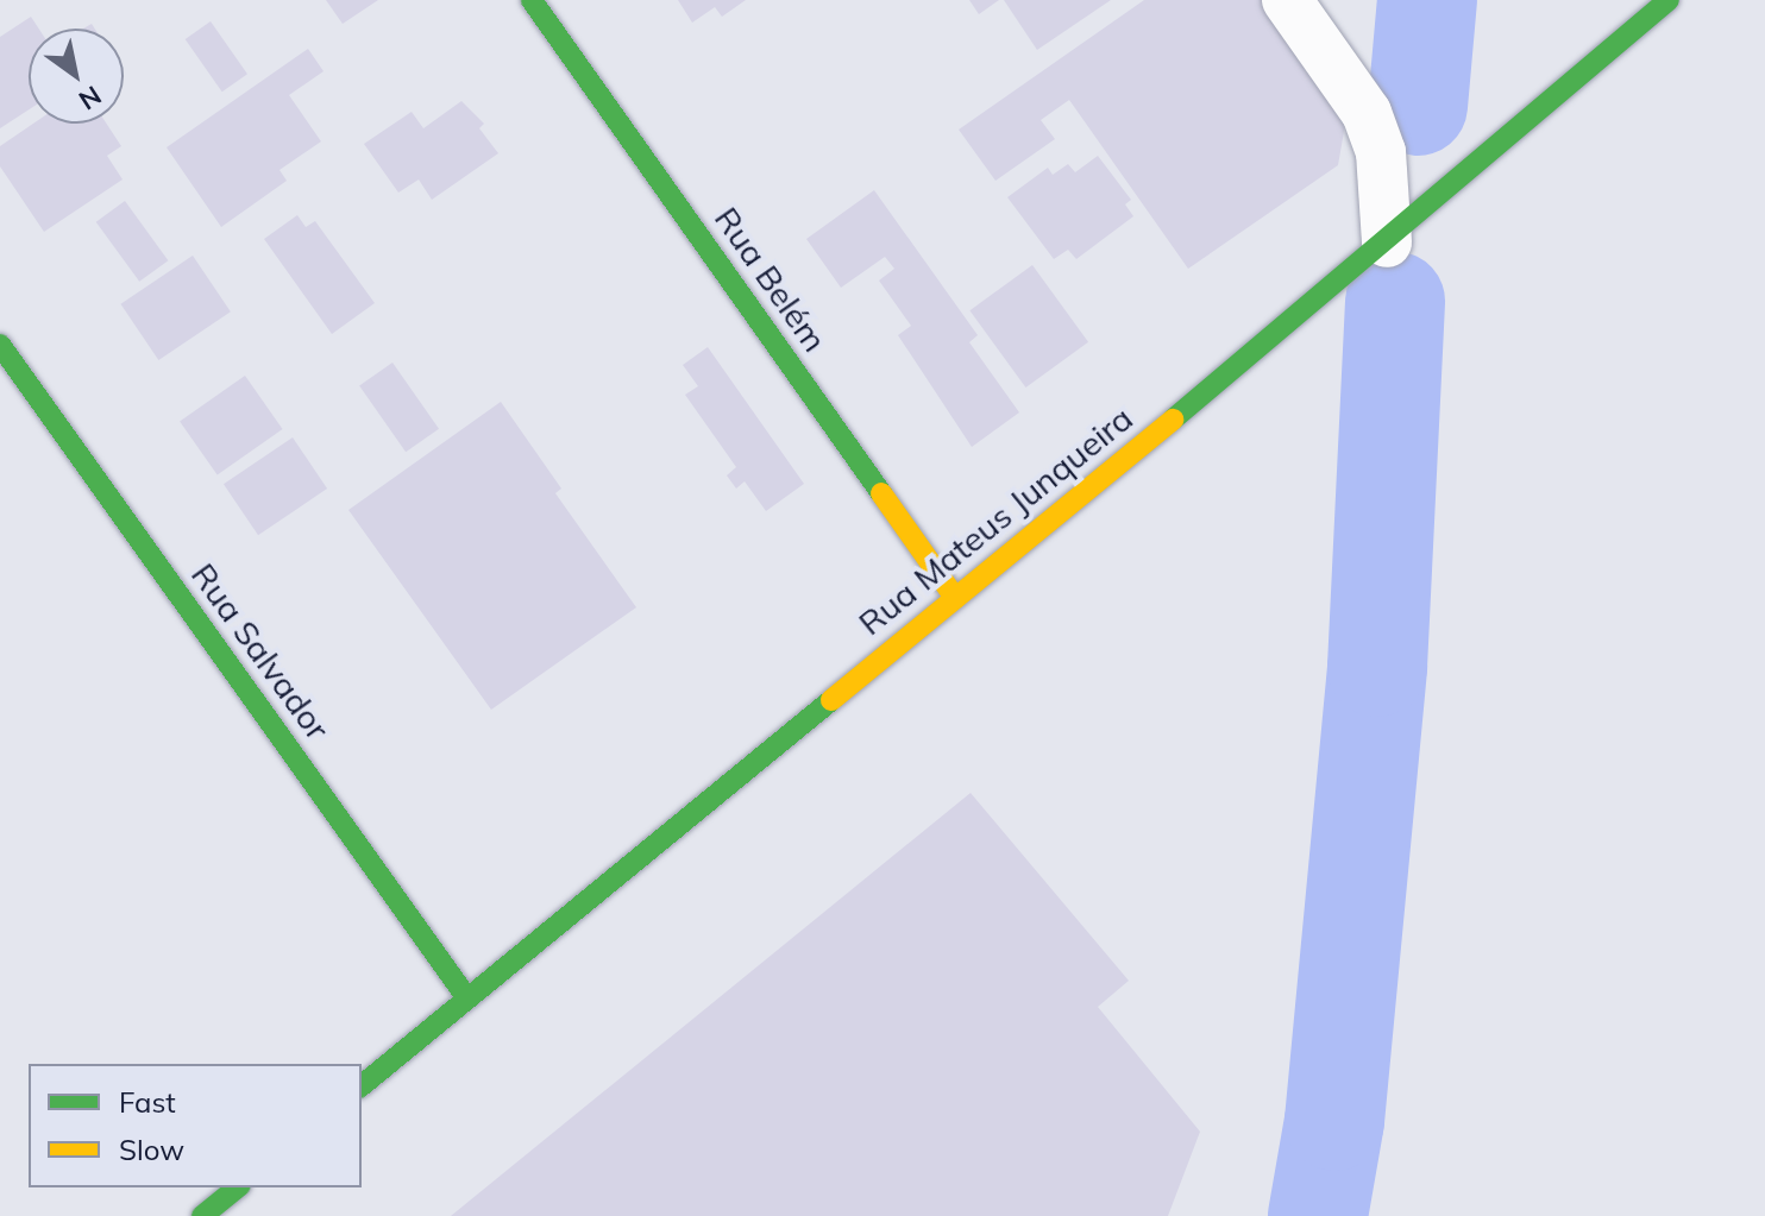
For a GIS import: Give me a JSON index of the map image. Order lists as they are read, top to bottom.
{
  "streets": {
    "main road": ["Rua Belém", "Rua Mateus Junqueira", "Rua Salvador"]
  },
  "crossings": [
    ["Rua Belém", "Rua Mateus Junqueira"],
    ["Rua Mateus Junqueira", "Rua Salvador"]
  ],
  "legend": ["Fast", "Slow"],
  "north": "bottom right"
}
